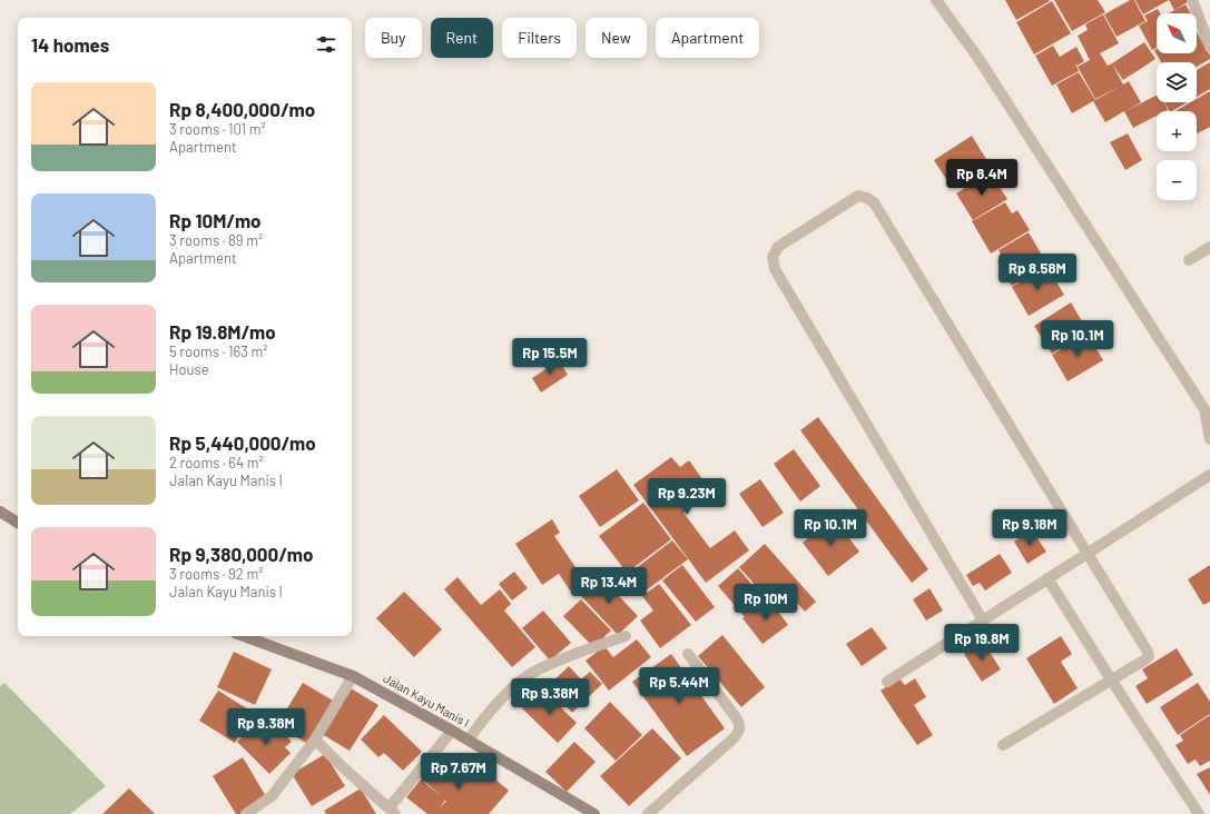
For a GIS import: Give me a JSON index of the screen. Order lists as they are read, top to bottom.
{
  "streets": {
    "street": ["Jalan Kayu Manis I"]
  },
  "north": "top left",
  "page": {
    "map_buttons": ["+", "−"],
    "chip": [
      "Buy",
      "Rent",
      "Filters",
      "New",
      "Apartment"
    ],
    "heading": "14 homes",
    "list": [
      {
        "name": "Rp 8,400,000/mo",
        "note": "3 rooms · 101 m² · Apartment"
      },
      {
        "name": "Rp 10M/mo",
        "note": "3 rooms · 89 m² · Apartment"
      },
      {
        "name": "Rp 19.8M/mo",
        "note": "5 rooms · 163 m² · House"
      },
      {
        "name": "Rp 5,440,000/mo",
        "note": "2 rooms · 64 m² · Jalan Kayu Manis I"
      },
      {
        "name": "Rp 9,380,000/mo",
        "note": "3 rooms · 92 m² · Jalan Kayu Manis I"
      }
    ],
    "price": [
      "Rp 8.4M",
      "Rp 8.58M",
      "Rp 10.1M",
      "Rp 15.5M",
      "Rp 9.23M",
      "Rp 10.1M",
      "Rp 9.18M",
      "Rp 13.4M",
      "Rp 10M",
      "Rp 19.8M",
      "Rp 5.44M",
      "Rp 9.38M",
      "Rp 9.38M",
      "Rp 7.67M"
    ]
  }
}
